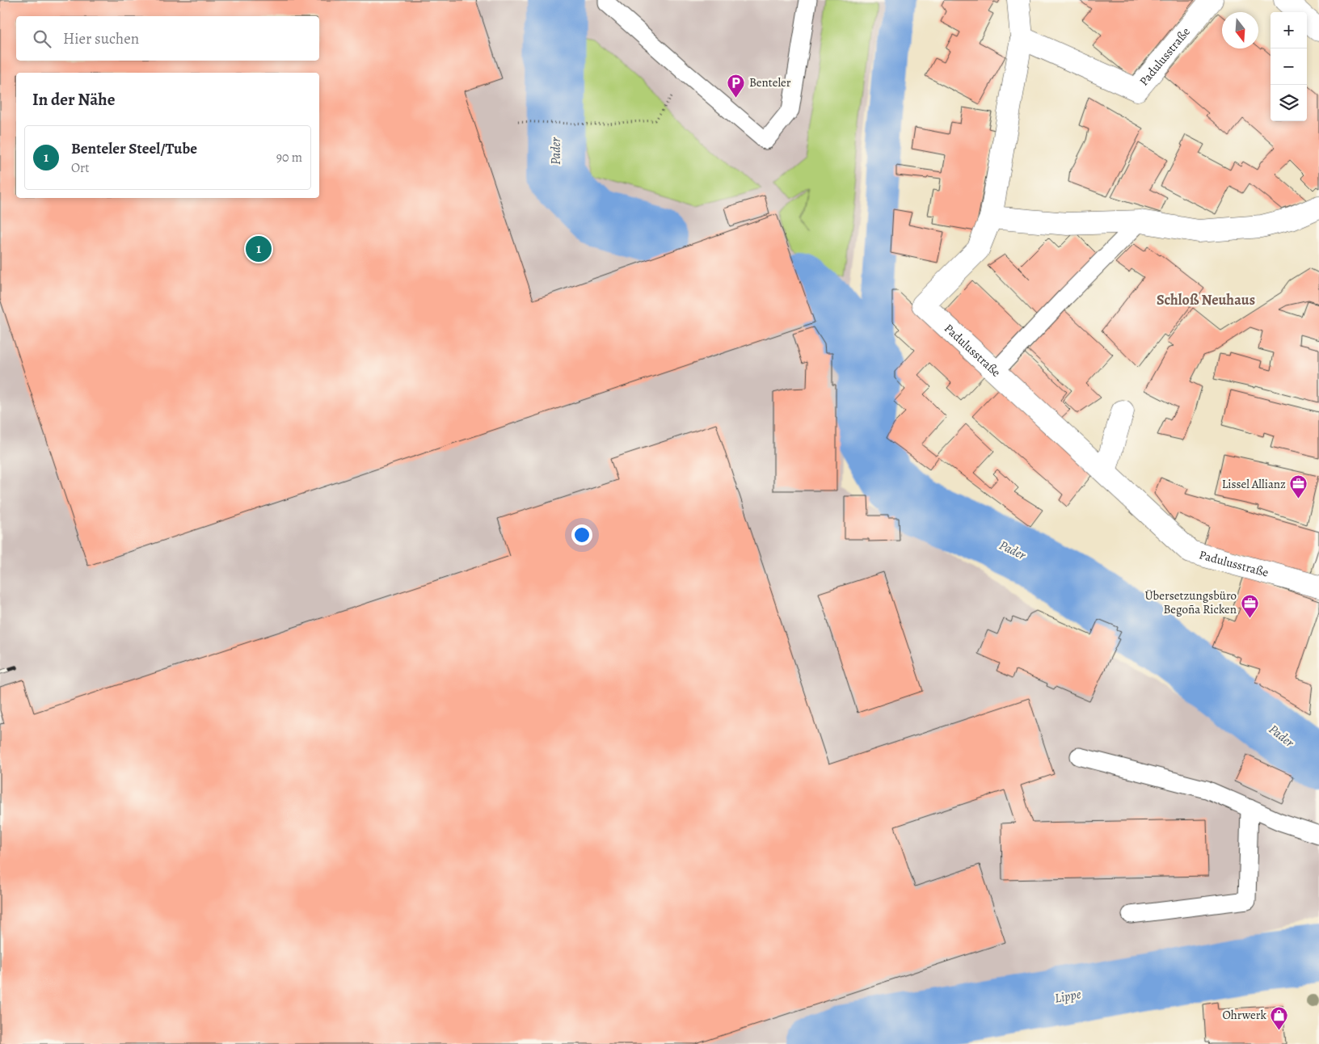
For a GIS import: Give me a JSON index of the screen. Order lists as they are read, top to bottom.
{
  "streets": {
    "street": ["Padulusstraße"]
  },
  "districts": ["Schloß Neuhaus"],
  "water": ["Pader", "Lippe"],
  "places": {
    "parking": ["Benteler"],
    "office": ["Lissel Allianz", "Übersetzungsbüro Begoña Ricken"],
    "shop": ["Ohrwerk"]
  },
  "north": "bottom",
  "page": {
    "map_buttons": ["+", "−"],
    "search": "Hier suchen",
    "heading": "In der Nähe",
    "list": [
      {
        "mark": "1",
        "name": "Benteler Steel/Tube",
        "note": "Ort",
        "value": "90 m"
      }
    ],
    "pins": "1"
  }
}
